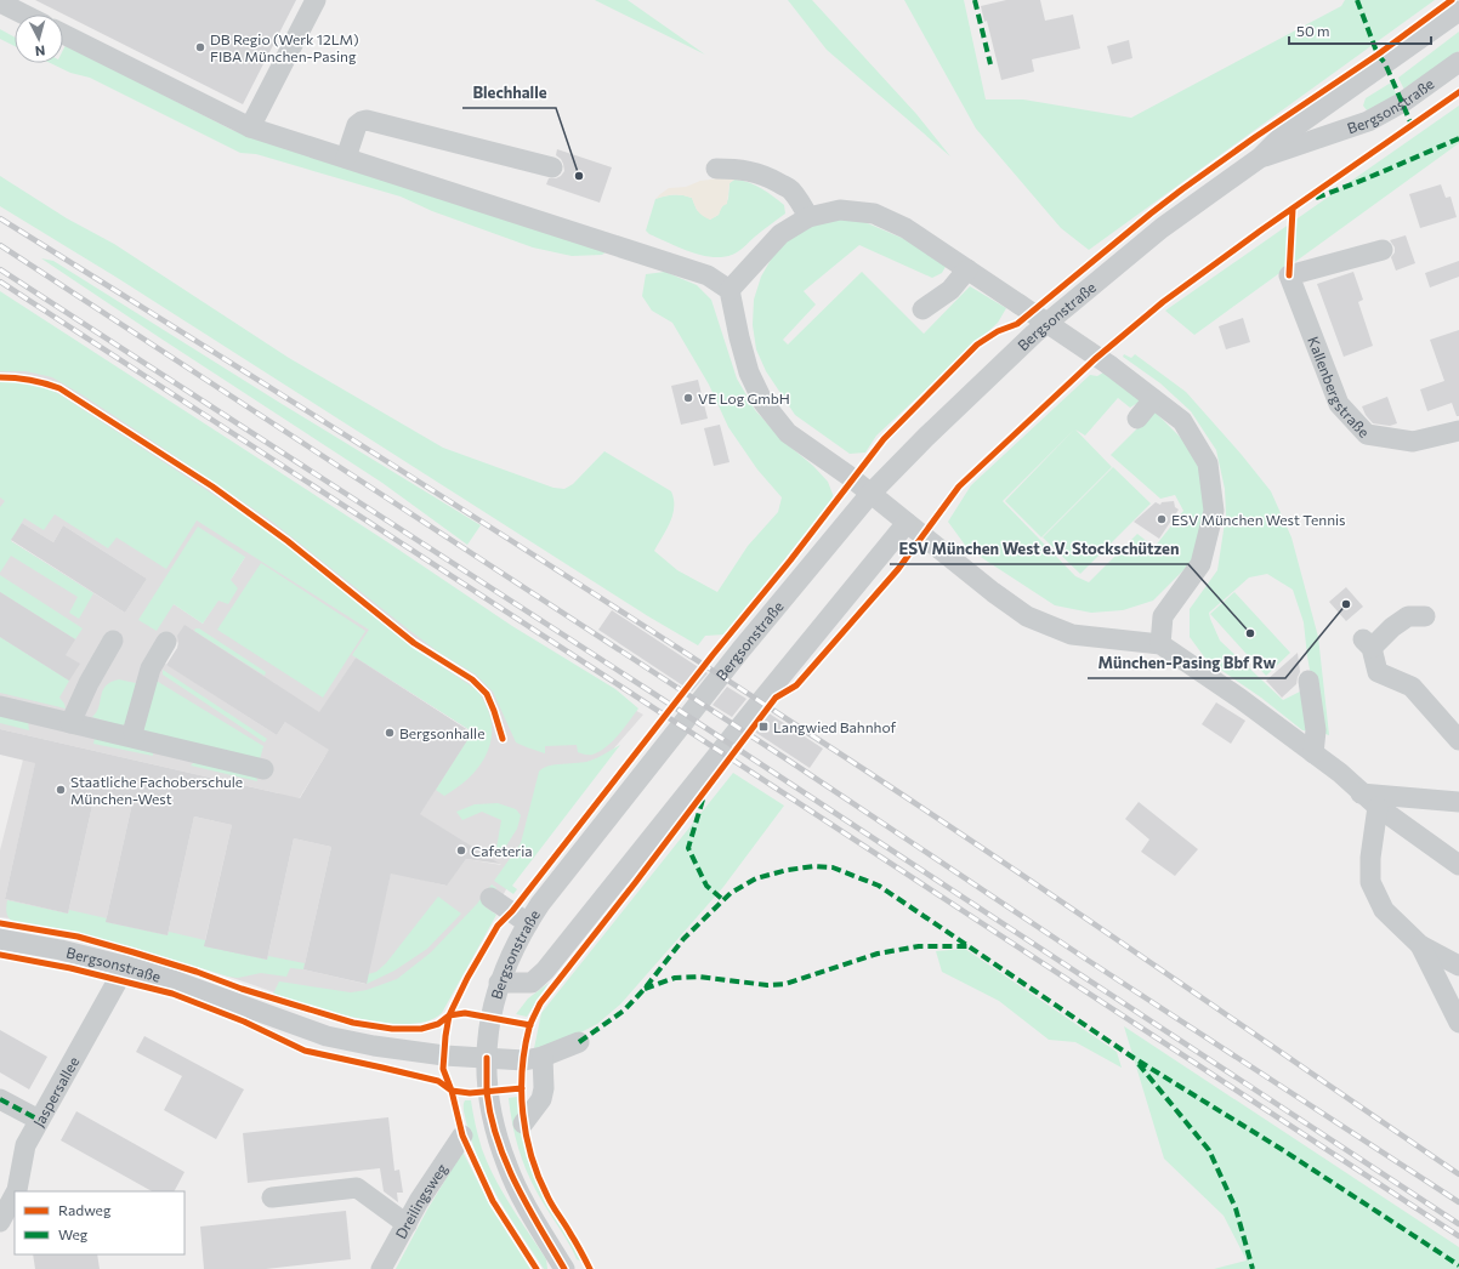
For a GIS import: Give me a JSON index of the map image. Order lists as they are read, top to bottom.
{
  "streets": {
    "street": [
      "Bergsonstraße",
      "Kallenbergstraße",
      "Jaspersallee",
      "Dreilingsweg"
    ]
  },
  "crossings": [
    ["Bergsonstraße", "Jaspersallee"]
  ],
  "places": {
    "other": [
      "DB Regio (Werk 12LM) FIBA München-Pasing",
      "Blechhalle",
      "VE Log GmbH",
      "ESV München West Tennis",
      "München-Pasing Bbf Rw",
      "ESV München West e.V. Stockschützen",
      "Bergsonhalle",
      "Staatliche Fachoberschule München-West",
      "Cafeteria"
    ],
    "transit": ["Langwied Bahnhof"]
  },
  "legend": ["Radweg", "Weg"],
  "scale_bar": "50 m",
  "north": "bottom"
}
